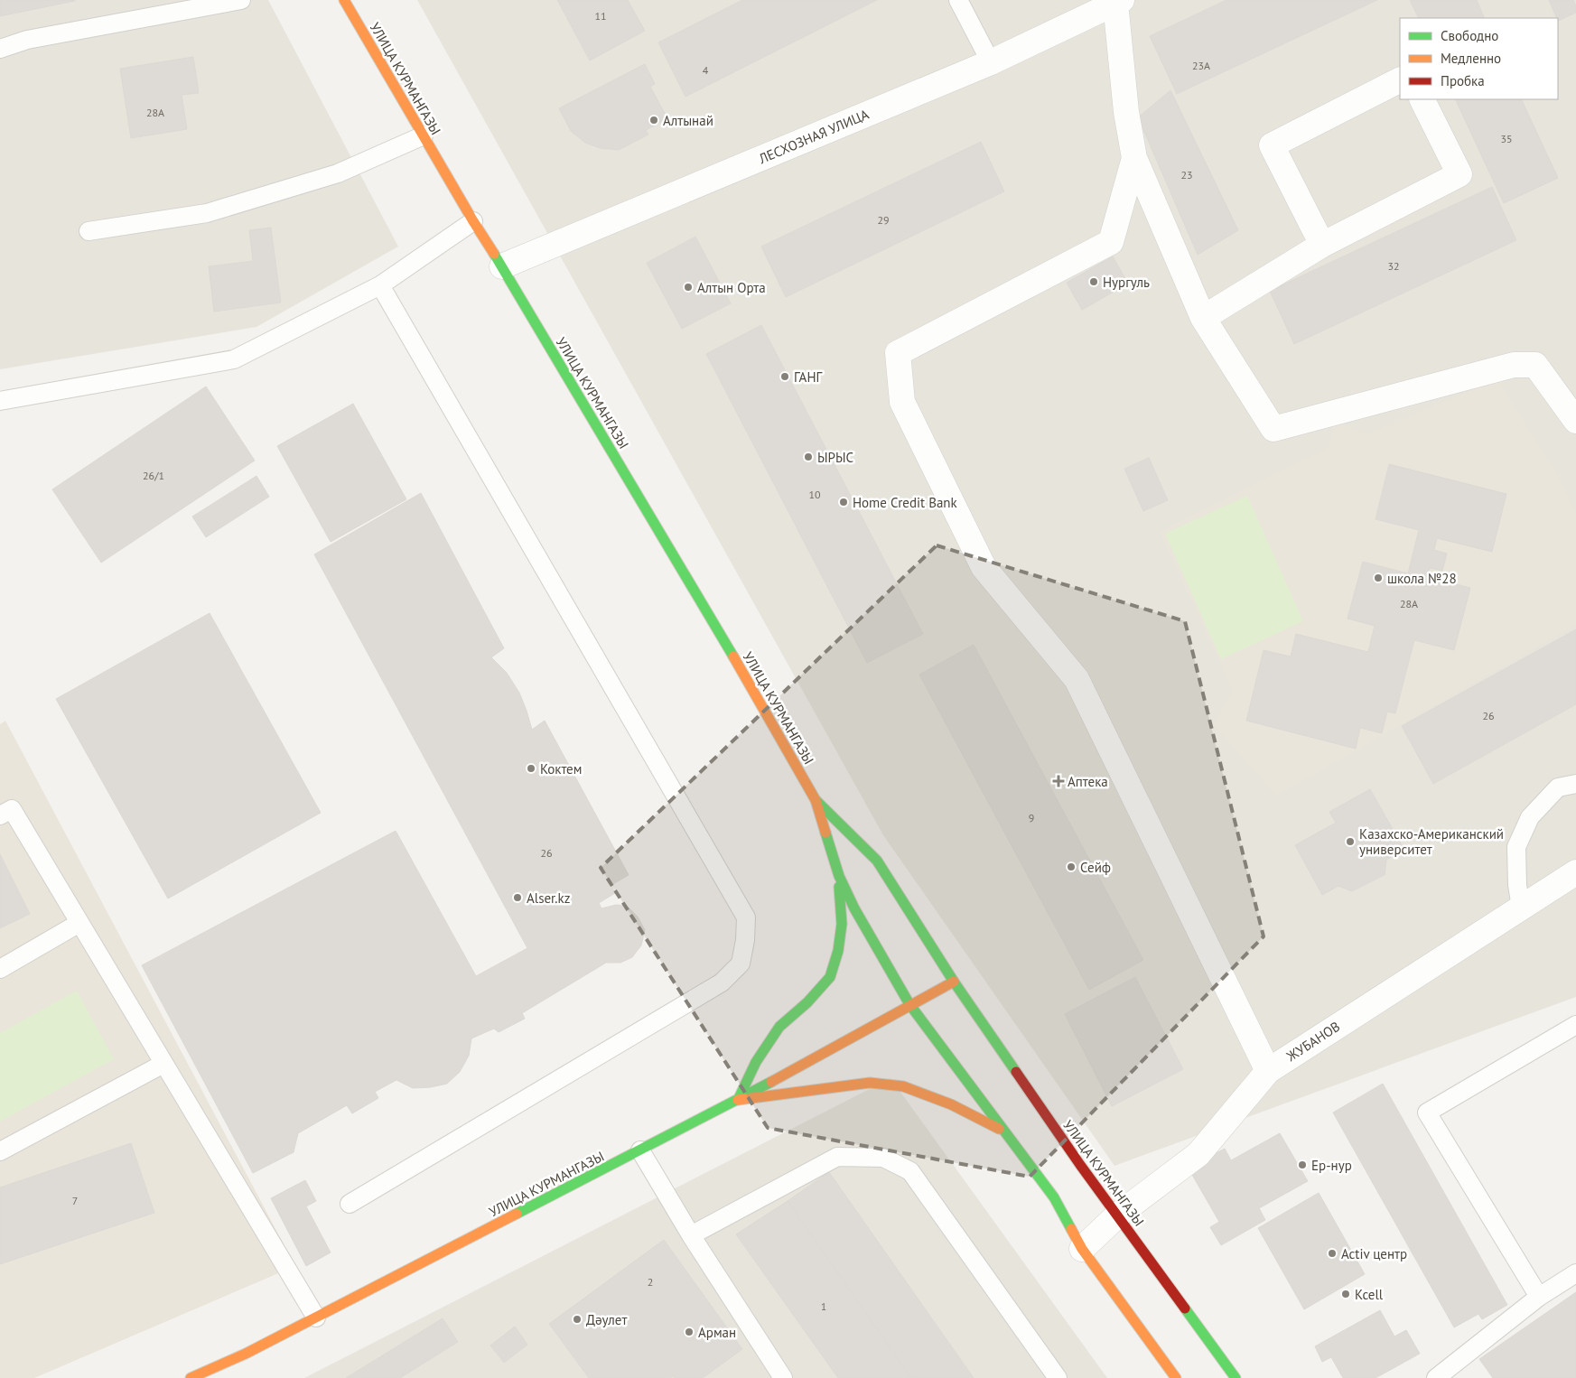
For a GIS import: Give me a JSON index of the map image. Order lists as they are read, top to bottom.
{
  "streets": {
    "main road": ["УЛИЦА КУРМАНГАЗЫ"],
    "street": ["ЛЕСХОЗНАЯ УЛИЦА", "ЖУБАНОВ"]
  },
  "crossings": [
    ["УЛИЦА КУРМАНГАЗЫ", "ЛЕСХОЗНАЯ УЛИЦА"],
    ["УЛИЦА КУРМАНГАЗЫ", "ЖУБАНОВ"]
  ],
  "places": {
    "other": [
      "Алтынай",
      "Нургуль",
      "Алтын Орта",
      "ГАНГ",
      "ЫРЫС",
      "Home Credit Bank",
      "школа №28",
      "Коктем",
      "Казахско-Американский университет",
      "Сейф",
      "Alser.kz",
      "Ер-нур",
      "Activ центр",
      "Kcell",
      "Дәулет",
      "Арман"
    ],
    "health": ["Аптека"]
  },
  "house_numbers": [
    "11",
    "23А",
    "4",
    "28А",
    "35",
    "23",
    "29",
    "32",
    "26/1",
    "10",
    "28А",
    "26",
    "9",
    "26",
    "7",
    "2",
    "1"
  ],
  "legend": ["Свободно", "Медленно", "Пробка"]
}
